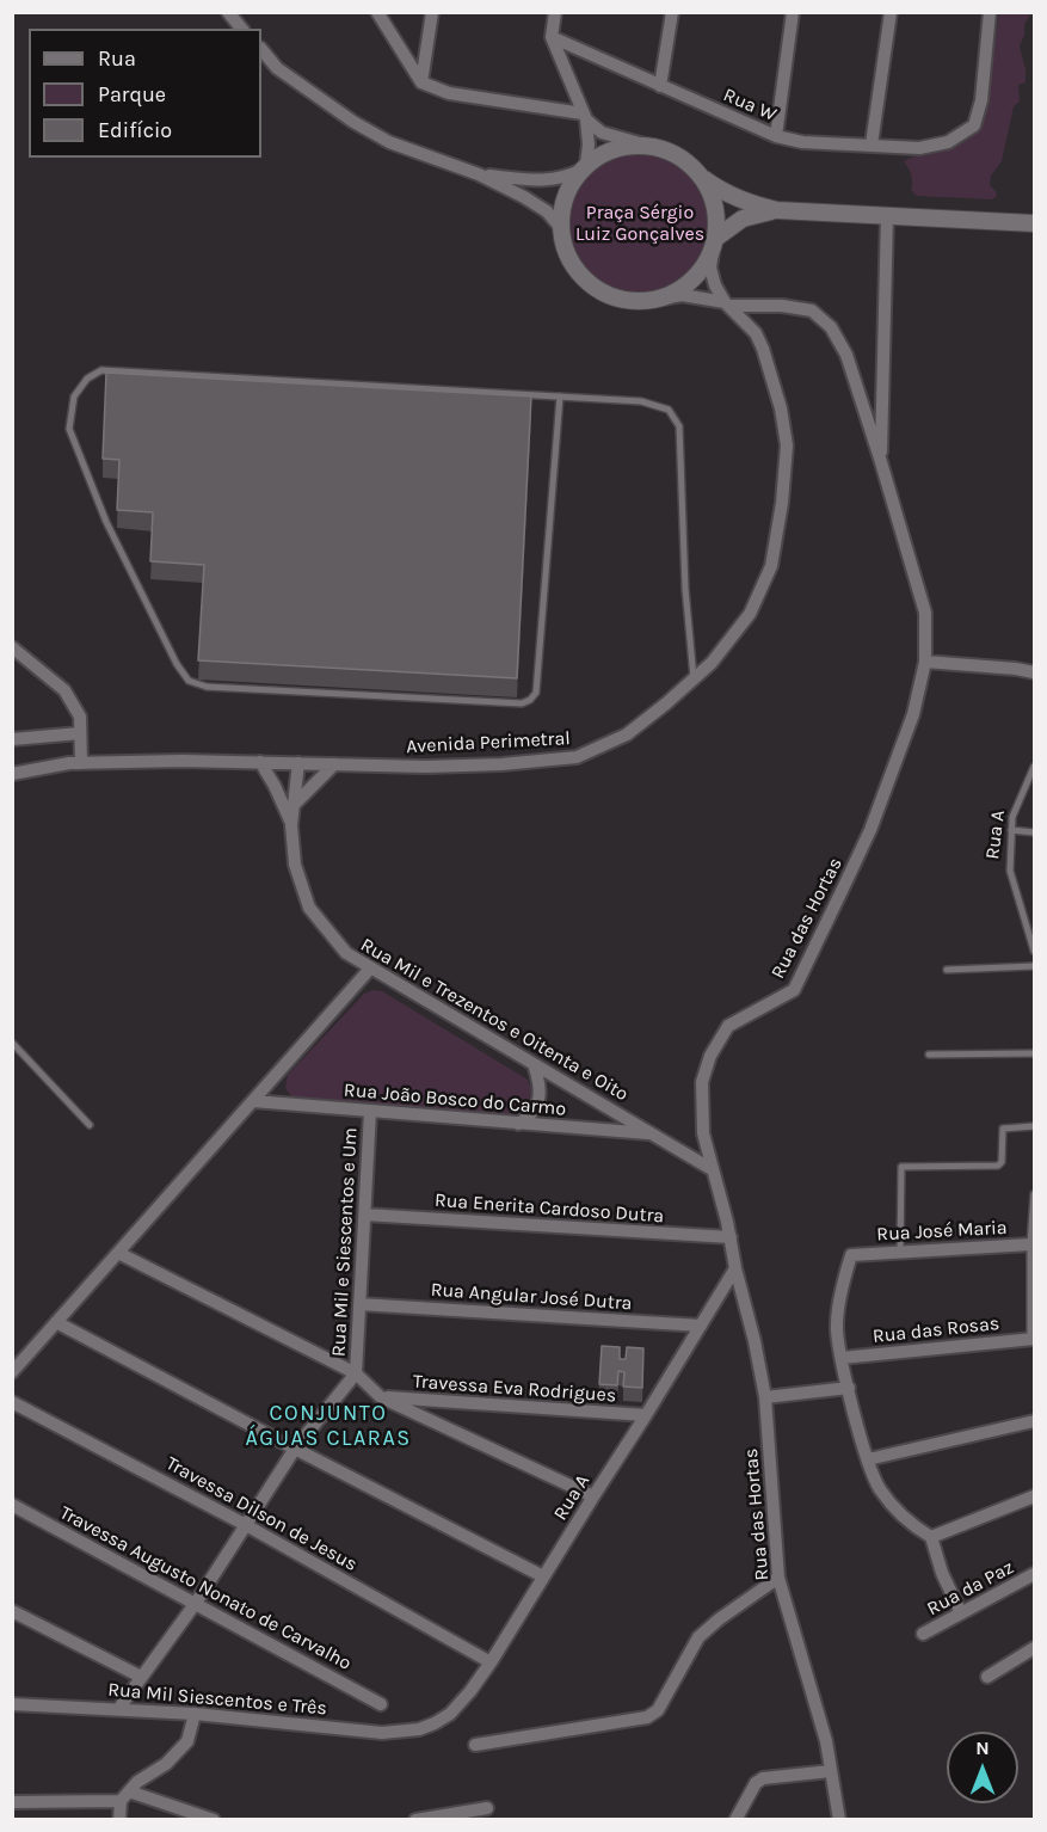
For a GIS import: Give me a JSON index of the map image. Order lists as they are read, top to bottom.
{
  "streets": {
    "street": [
      "Rua W",
      "Avenida Perimetral",
      "Rua A",
      "Rua das Hortas",
      "Rua Mil e Trezentos e Oitenta e Oito",
      "Rua João Bosco do Carmo",
      "Rua Enerita Cardoso Dutra",
      "Rua José Maria",
      "Rua Mil e Siescentos e Um",
      "Rua Angular José Dutra",
      "Rua das Rosas",
      "Travessa Eva Rodrigues",
      "Travessa Dilson de Jesus",
      "Travessa Augusto Nonato de Carvalho",
      "Rua da Paz",
      "Rua Mil Siescentos e Três"
    ]
  },
  "crossings": [
    ["Avenida Perimetral", "Rua das Hortas"],
    ["Avenida Perimetral", "Rua Mil e Trezentos e Oitenta e Oito"],
    ["Rua A", "Rua das Hortas"],
    ["Rua A", "Rua Angular José Dutra"],
    ["Rua A", "Travessa Eva Rodrigues"],
    ["Rua A", "Travessa Dilson de Jesus"],
    ["Rua A", "Rua Mil Siescentos e Três"],
    ["Rua das Hortas", "Rua Mil e Trezentos e Oitenta e Oito"],
    ["Rua das Hortas", "Rua Enerita Cardoso Dutra"],
    ["Rua Mil e Trezentos e Oitenta e Oito", "Rua João Bosco do Carmo"],
    ["Rua João Bosco do Carmo", "Rua Mil e Siescentos e Um"],
    ["Rua Enerita Cardoso Dutra", "Rua Mil e Siescentos e Um"],
    ["Rua José Maria", "Rua das Rosas"],
    ["Rua Mil e Siescentos e Um", "Rua Angular José Dutra"]
  ],
  "districts": ["CONJUNTO ÁGUAS CLARAS"],
  "parks": ["Praça Sérgio Luiz Gonçalves"],
  "legend": ["Rua", "Parque", "Edifício"],
  "north": "top"
}
